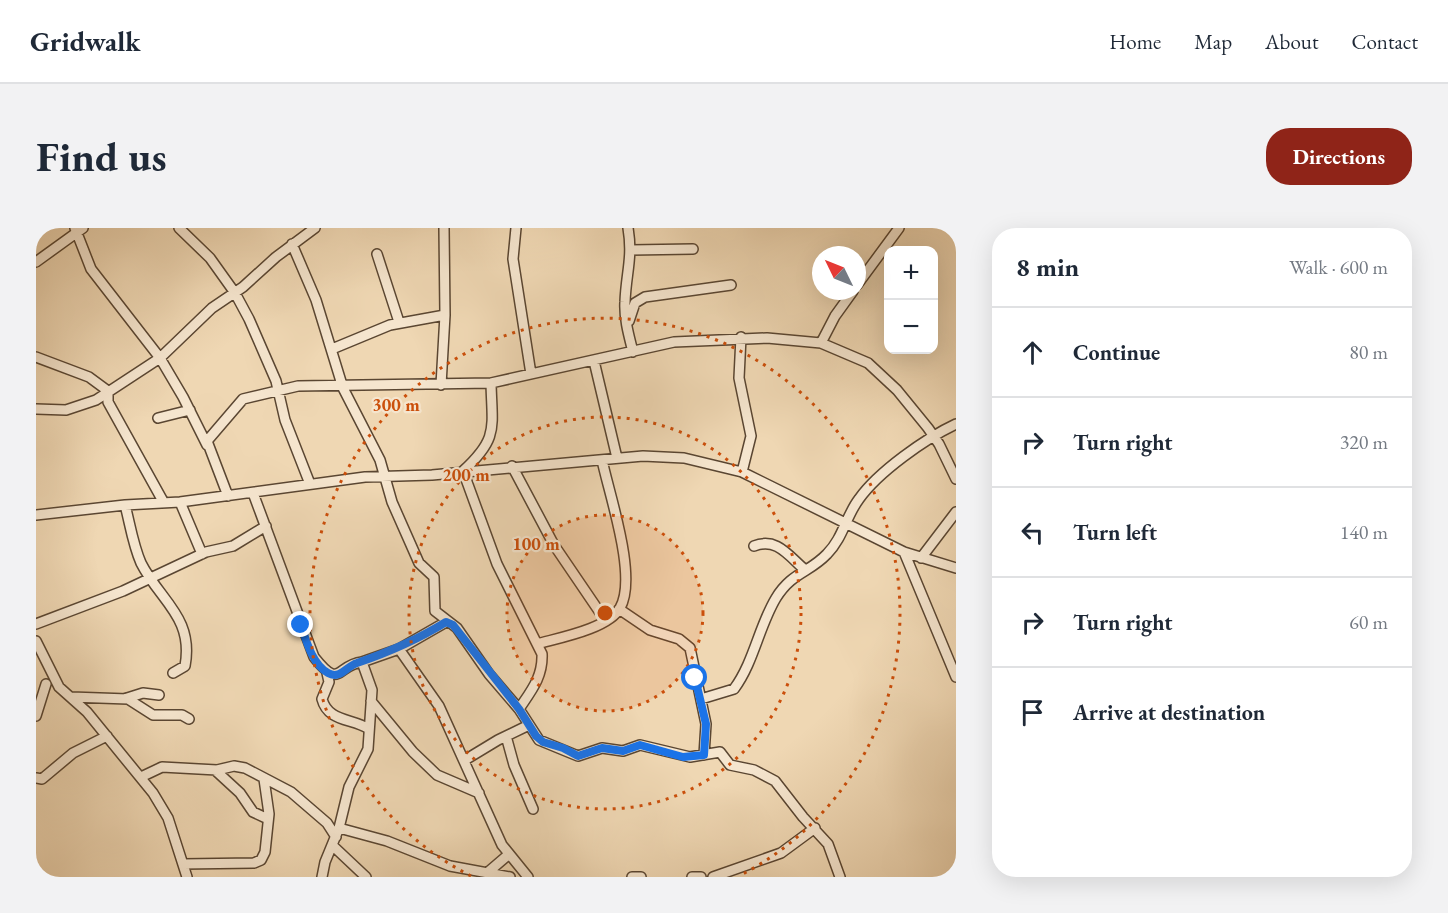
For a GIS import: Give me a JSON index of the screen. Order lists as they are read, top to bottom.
{
  "north": "top left",
  "page": {
    "header": "Gridwalk",
    "nav": [
      "Home",
      "Map",
      "About",
      "Contact"
    ],
    "buttons": "Directions",
    "title": "Find us",
    "heading": ["8 min", "Walk · 600 m"],
    "map_buttons": ["+", "−"],
    "list": [
      ["Continue", "80 m"],
      ["Turn right", "320 m"],
      ["Turn left", "140 m"],
      ["Turn right", "60 m"],
      "Arrive at destination"
    ]
  },
  "rings": ["300 m", "200 m", "100 m"]
}
